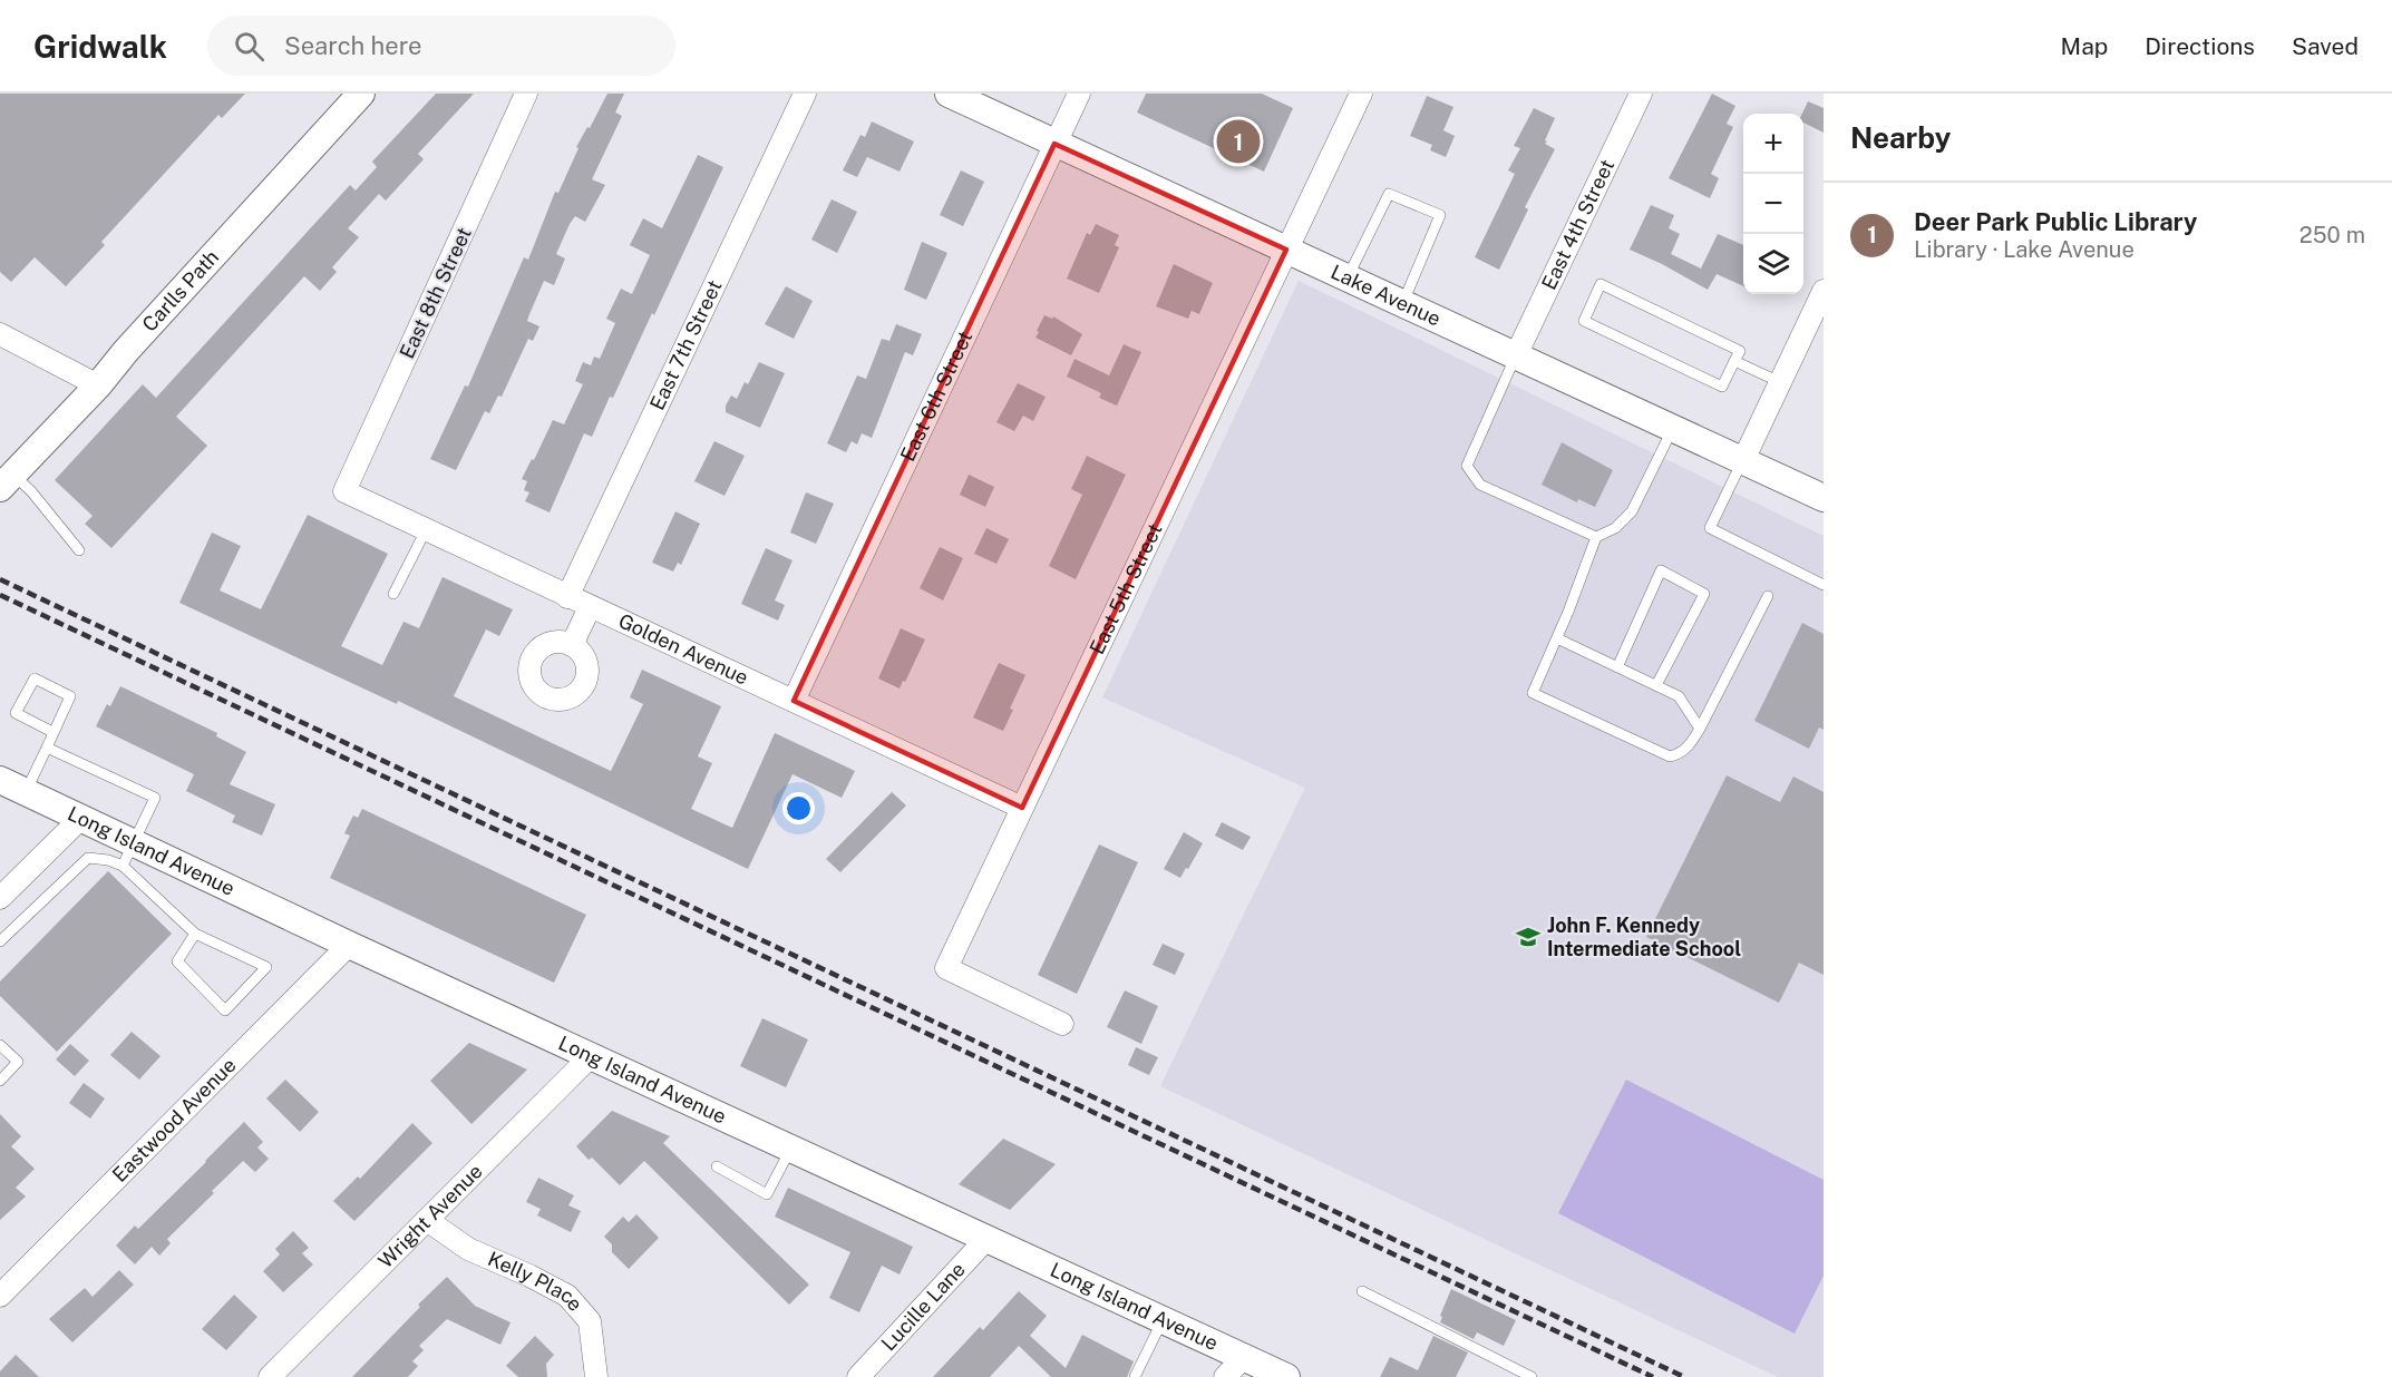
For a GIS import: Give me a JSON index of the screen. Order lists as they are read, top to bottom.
{
  "streets": {
    "street": [
      "East 4th Street",
      "Carlls Path",
      "East 8th Street",
      "Lake Avenue",
      "East 7th Street",
      "East 6th Street",
      "East 5th Street",
      "Golden Avenue",
      "Long Island Avenue",
      "Eastwood Avenue",
      "Wright Avenue",
      "Kelly Place",
      "Lucille Lane"
    ]
  },
  "crossings": [
    ["East 4th Street", "Lake Avenue"],
    ["East 8th Street", "Golden Avenue"],
    ["Lake Avenue", "East 6th Street"],
    ["Lake Avenue", "East 5th Street"],
    ["East 7th Street", "Golden Avenue"],
    ["East 6th Street", "Golden Avenue"],
    ["East 5th Street", "Golden Avenue"],
    ["Long Island Avenue", "Eastwood Avenue"],
    ["Long Island Avenue", "Wright Avenue"],
    ["Long Island Avenue", "Lucille Lane"],
    ["Wright Avenue", "Kelly Place"]
  ],
  "places": {
    "school or university": ["John F. Kennedy Intermediate School"]
  },
  "page": {
    "header": "Gridwalk",
    "search": "Search here",
    "nav": ["Map", "Directions", "Saved"],
    "heading": "Nearby",
    "map_buttons": ["+", "−"],
    "pins": "1",
    "list": [
      {
        "mark": "1",
        "name": "Deer Park Public Library",
        "note": "Library · Lake Avenue",
        "value": "250 m"
      }
    ]
  }
}
